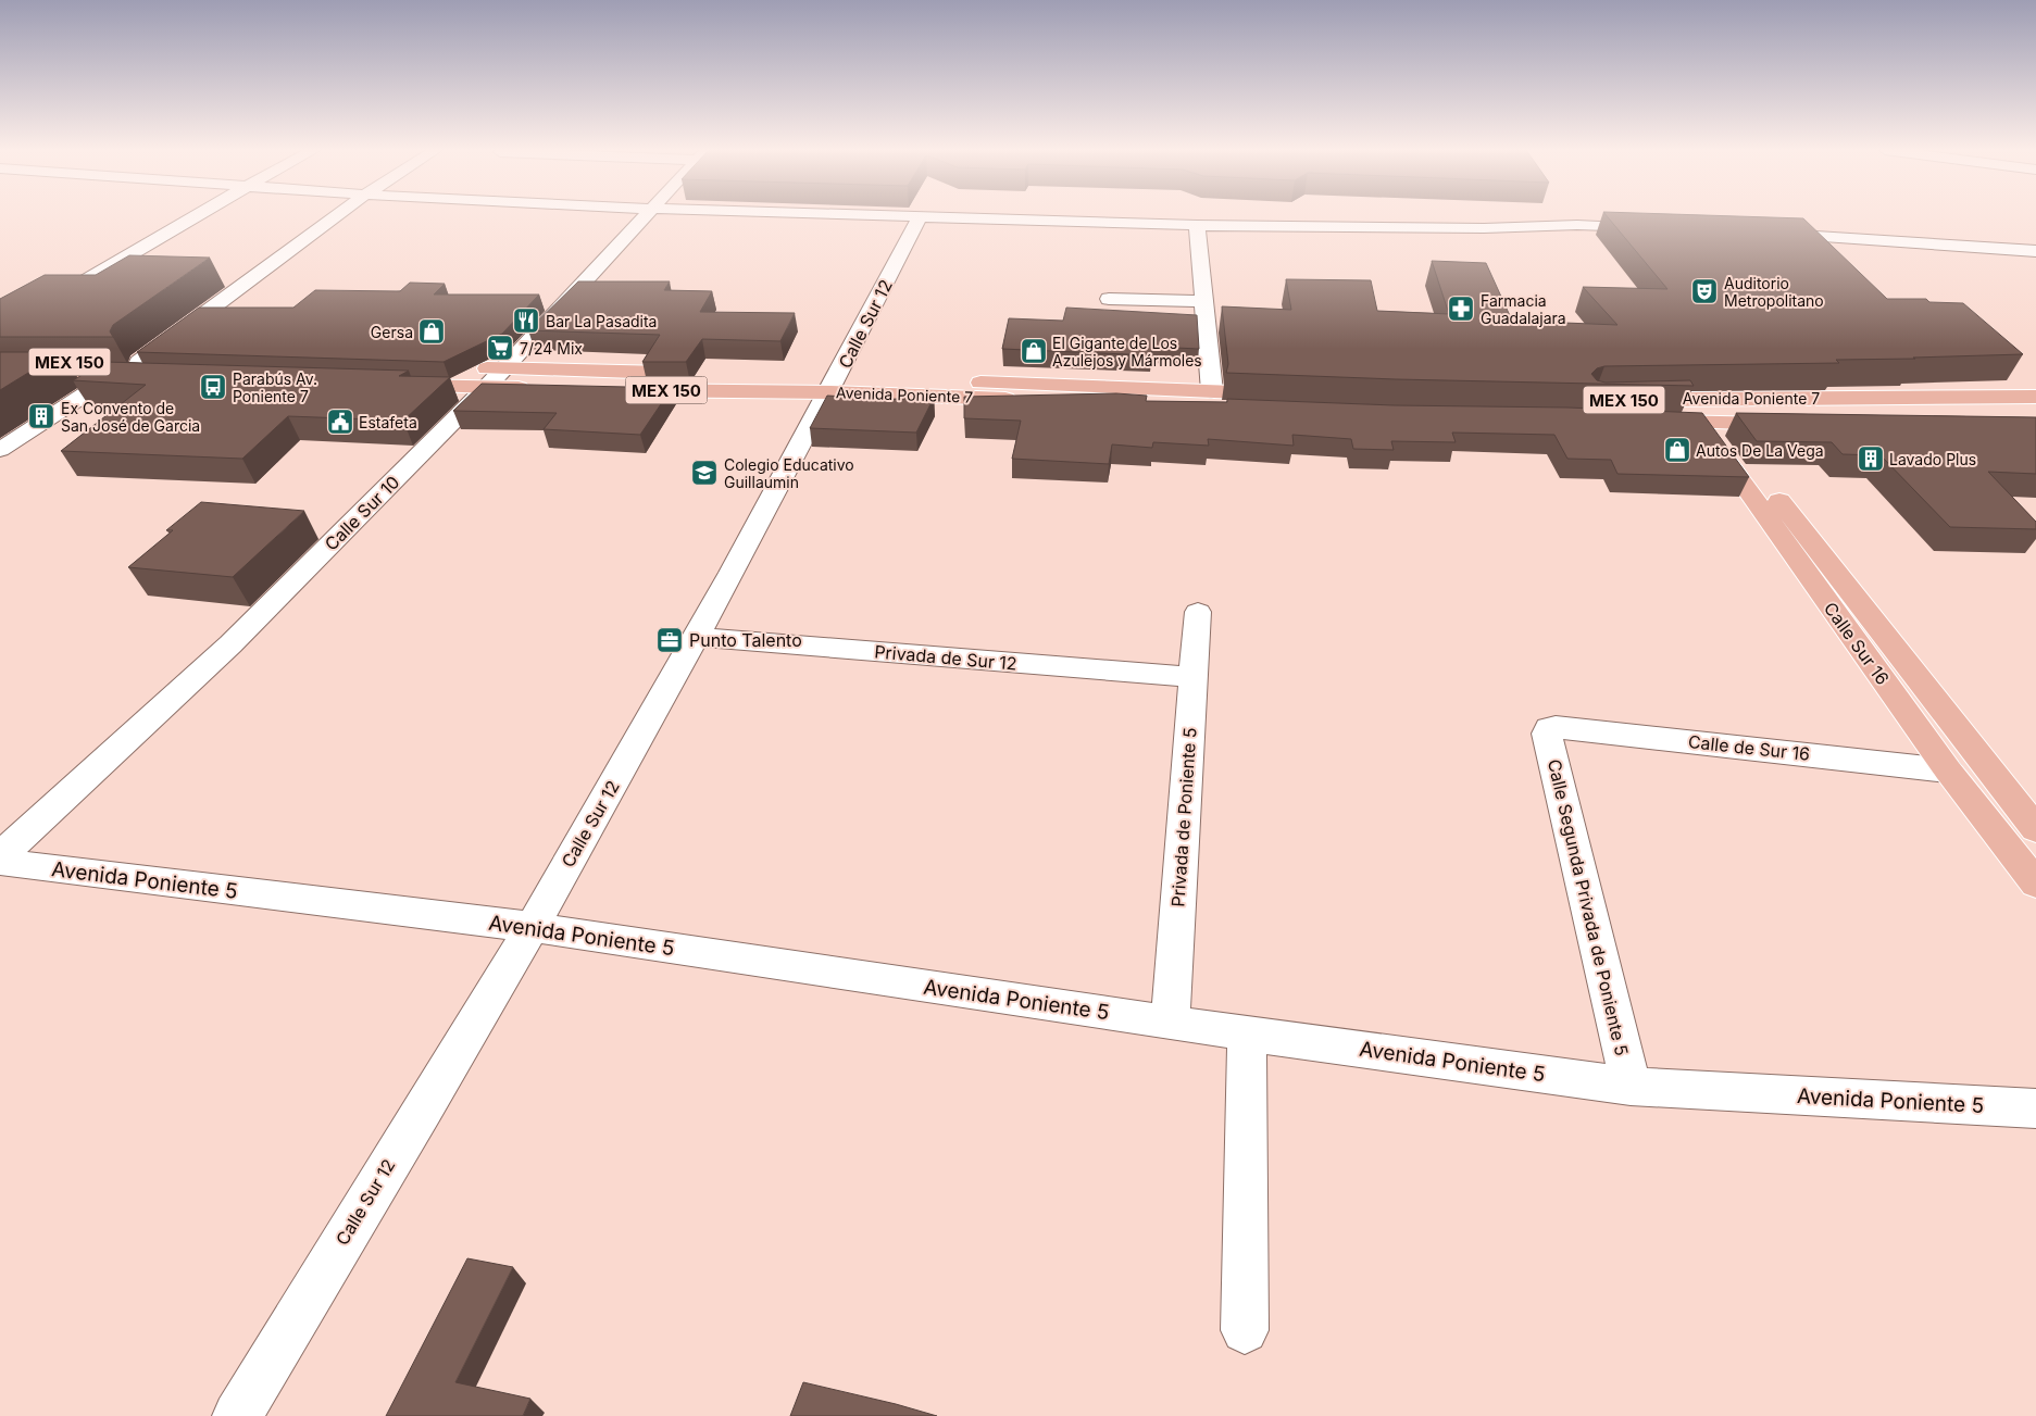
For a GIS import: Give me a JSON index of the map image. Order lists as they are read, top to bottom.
{
  "streets": {
    "main road": ["MEX 150", "Avenida Poniente 7", "Calle Sur 16"],
    "street": [
      "Calle Sur 12",
      "Calle Sur 10",
      "Privada de Sur 12",
      "Calle de Sur 16",
      "Privada de Poniente 5",
      "Avenida Poniente 5",
      "Calle Segunda Privada de Poniente 5"
    ]
  },
  "crossings": [
    ["Calle Sur 12", "Avenida Poniente 7"],
    ["Calle Sur 12", "Privada de Sur 12"],
    ["Calle Sur 12", "Avenida Poniente 5"],
    ["Avenida Poniente 7", "Calle Sur 10"],
    ["Avenida Poniente 7", "Calle Sur 16"],
    ["Calle Sur 16", "Calle de Sur 16"],
    ["Privada de Sur 12", "Privada de Poniente 5"],
    ["Calle de Sur 16", "Calle Segunda Privada de Poniente 5"],
    ["Privada de Poniente 5", "Avenida Poniente 5"],
    ["Avenida Poniente 5", "Calle Segunda Privada de Poniente 5"]
  ],
  "places": {
    "theatre": ["Auditorio Metropolitano"],
    "pharmacy": ["Farmacia Guadalajara"],
    "restaurant": ["Bar La Pasadita"],
    "shop": ["Gersa", "El Gigante de Los Azulejos y Mármoles", "Autos De La Vega"],
    "supermarket": ["7/24 Mix"],
    "bus stop": ["Parabús Av. Poniente 7"],
    "building": ["Ex Convento de San José de Garcia", "Lavado Plus"],
    "public building": ["Estafeta"],
    "school or university": ["Colegio Educativo Guillaumin"],
    "office": ["Punto Talento"]
  }
}
